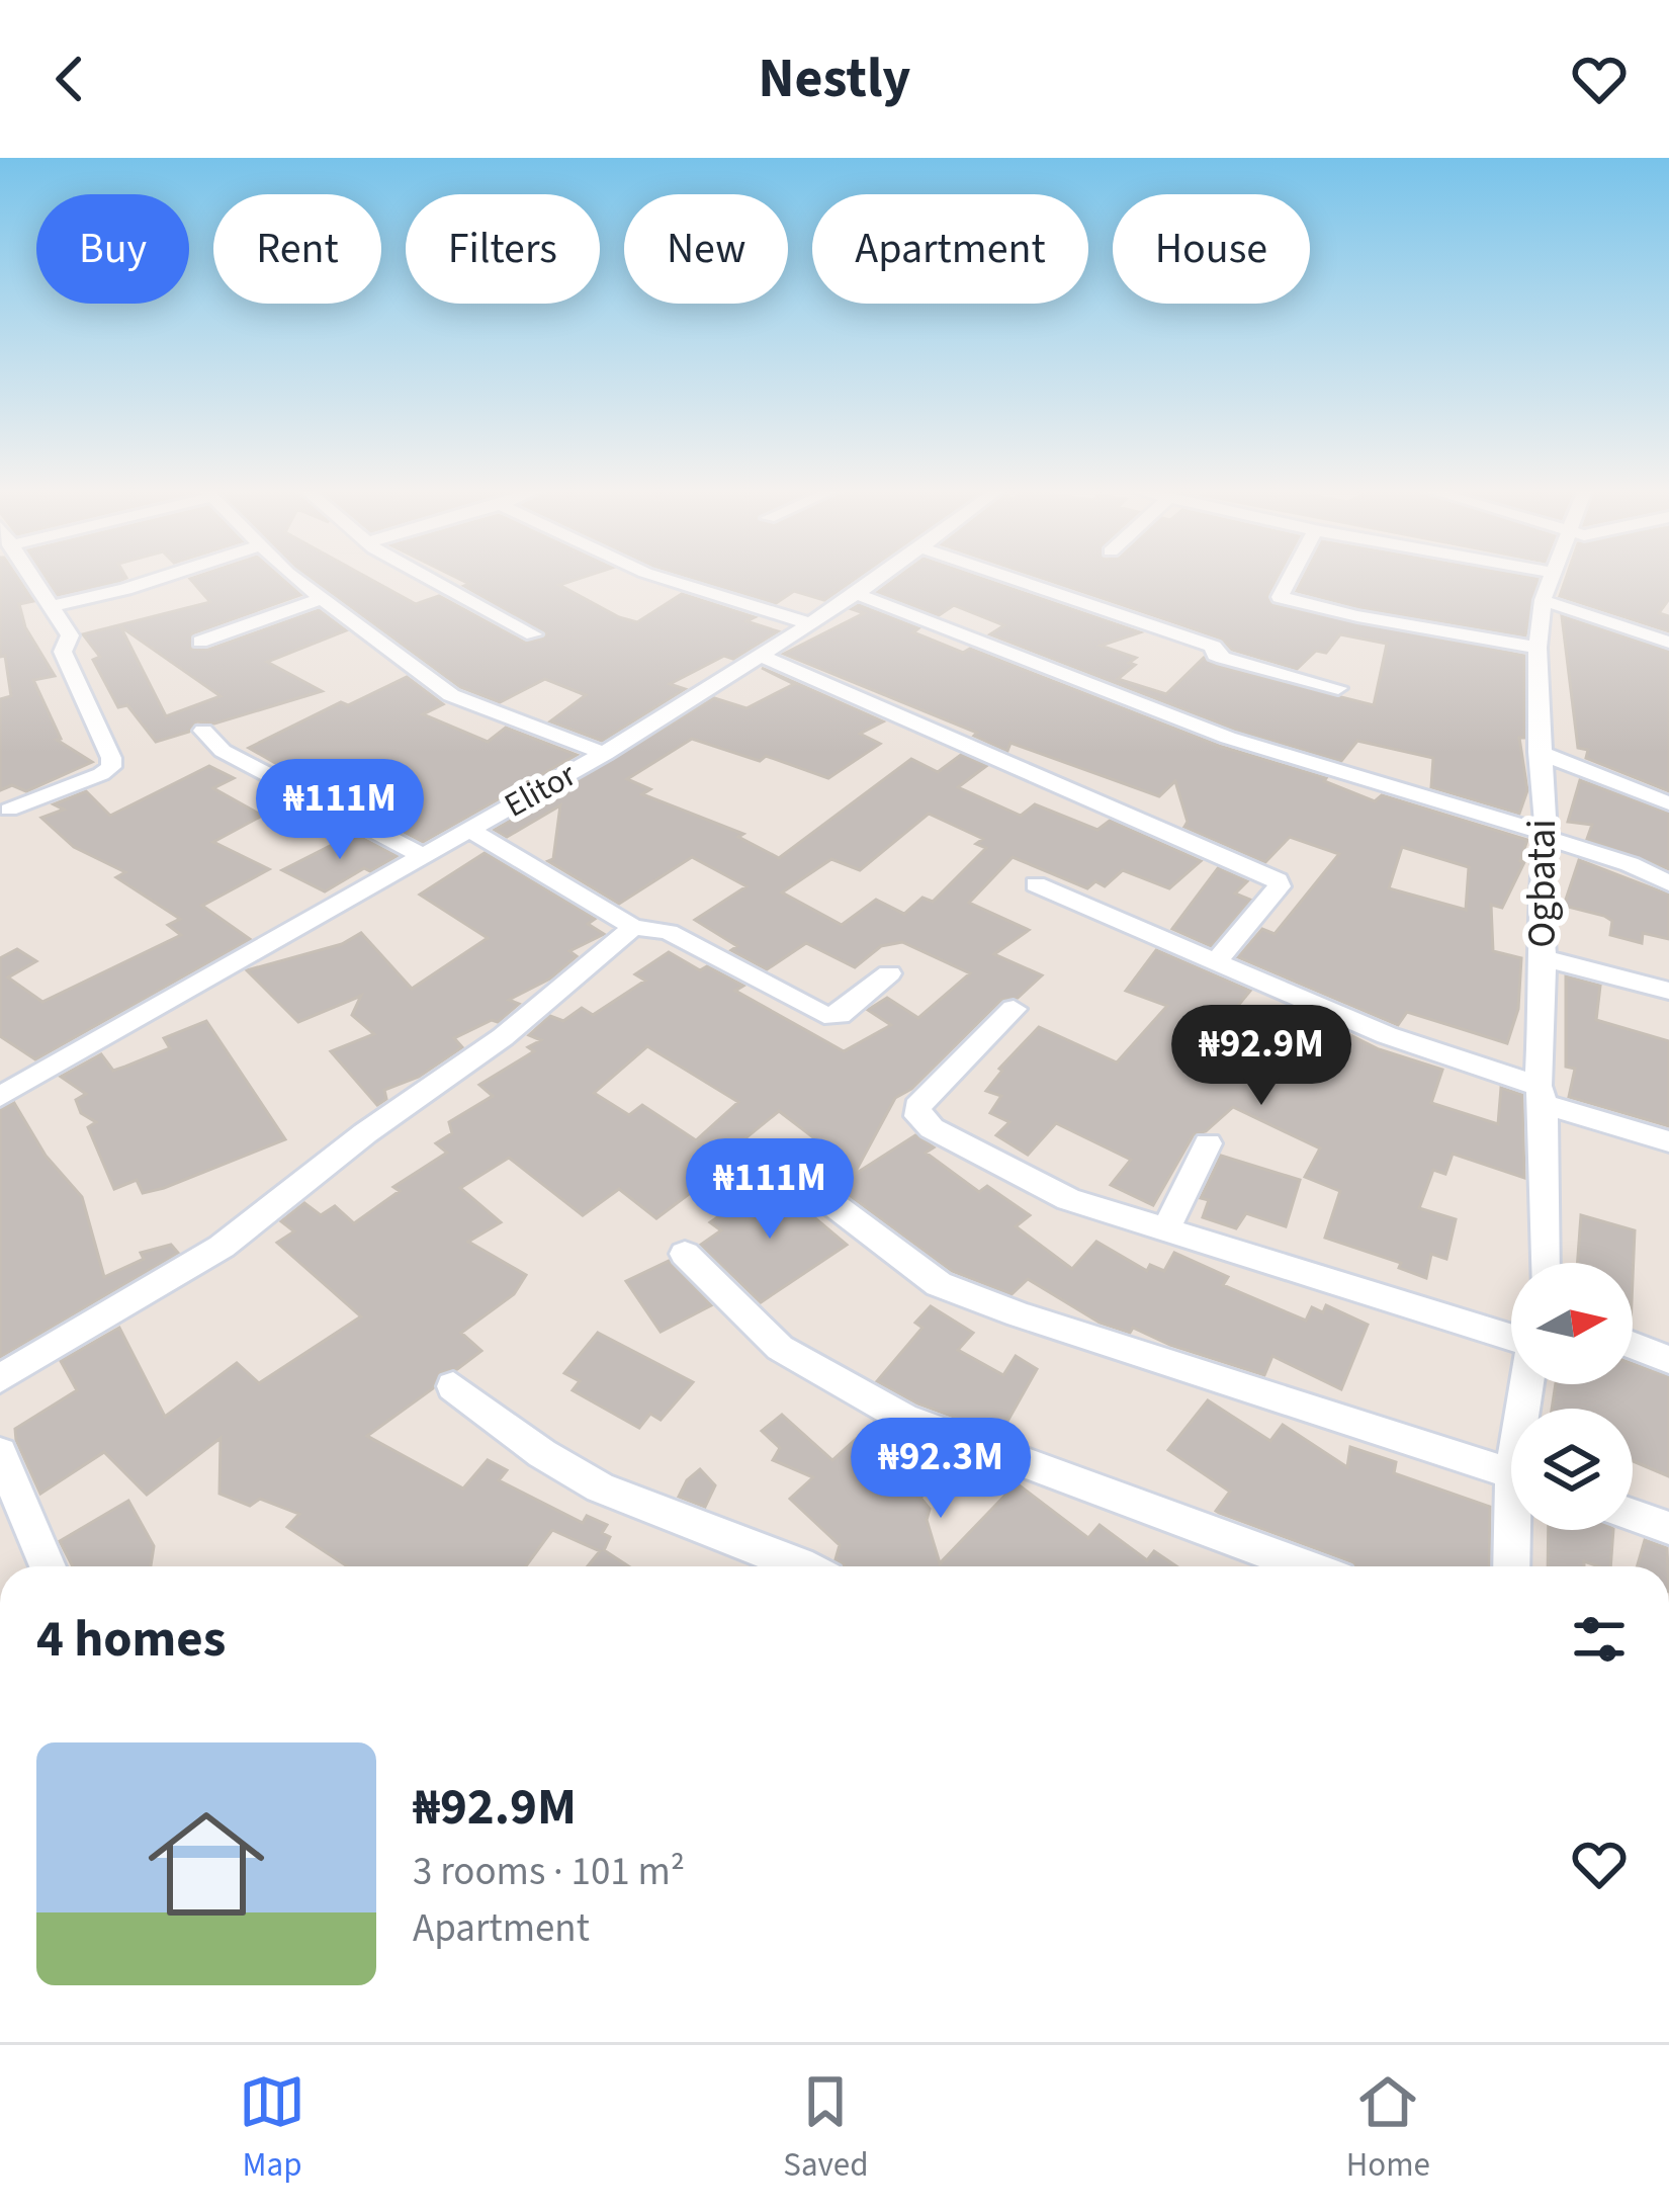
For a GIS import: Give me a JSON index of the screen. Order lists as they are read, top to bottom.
{
  "streets": {
    "street": ["Elitor", "Ogbatai"]
  },
  "north": "right",
  "page": {
    "header": "Nestly",
    "chip": [
      "Buy",
      "Rent",
      "Filters",
      "New",
      "Apartment",
      "House"
    ],
    "price": [
      "₦111M",
      "₦92.9M",
      "₦111M",
      "₦92.3M"
    ],
    "heading": "4 homes",
    "list": [
      {
        "name": "₦92.9M",
        "note": "3 rooms · 101 m² · Apartment"
      }
    ],
    "tabs": ["Map", "Saved", "Home"]
  }
}
